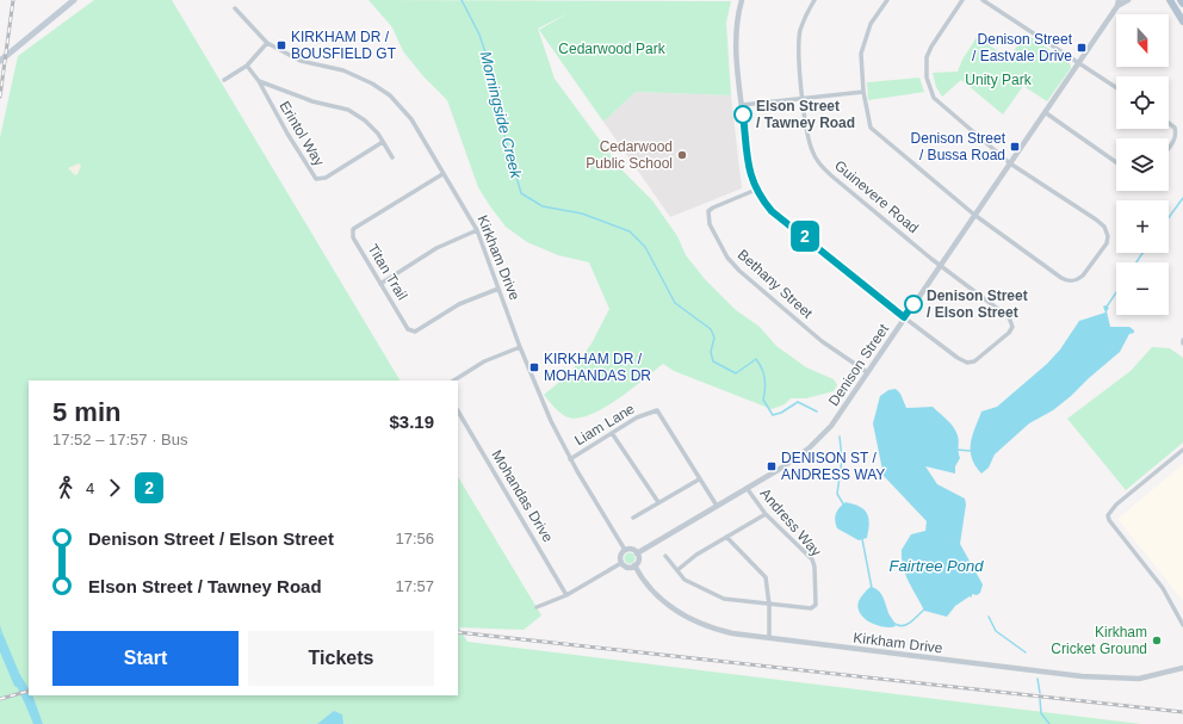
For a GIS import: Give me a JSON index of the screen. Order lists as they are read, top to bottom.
{
  "streets": {
    "street": [
      "Erintol Way",
      "Guinevere Road",
      "Kirkham Drive",
      "Titan Trail",
      "Bethany Street",
      "Denison Street",
      "Liam Lane",
      "Mohandas Drive",
      "Andress Way"
    ]
  },
  "crossings": [
    ["Guinevere Road", "Denison Street"],
    ["Kirkham Drive", "Titan Trail"],
    ["Kirkham Drive", "Denison Street"],
    ["Kirkham Drive", "Liam Lane"],
    ["Bethany Street", "Denison Street"],
    ["Denison Street", "Andress Way"]
  ],
  "water": ["Morningside Creek", "Fairtree Pond"],
  "parks": ["Cedarwood Park", "Unity Park"],
  "places": {
    "transit": [
      "KIRKHAM DR / BOUSFIELD GT",
      "Denison Street / Eastvale Drive",
      "Denison Street / Bussa Road",
      "KIRKHAM DR / MOHANDAS DR",
      "DENISON ST / ANDRESS WAY"
    ],
    "other": [
      "Elson Street / Tawney Road",
      "Cedarwood Public School",
      "Denison Street / Elson Street",
      "Kirkham Cricket Ground"
    ]
  },
  "lines": ["bus line 2"],
  "north": "bottom",
  "page": {
    "on_map": "2",
    "map_buttons": ["+", "−"],
    "heading": ["5 min", "17:52 – 17:57 · Bus", "$3.19"],
    "legs": ["4", "2"],
    "list": [
      {
        "name": "Denison Street / Elson Street",
        "value": "17:56"
      },
      {
        "name": "Elson Street / Tawney Road",
        "value": "17:57"
      }
    ],
    "buttons": ["Start", "Tickets"]
  }
}
